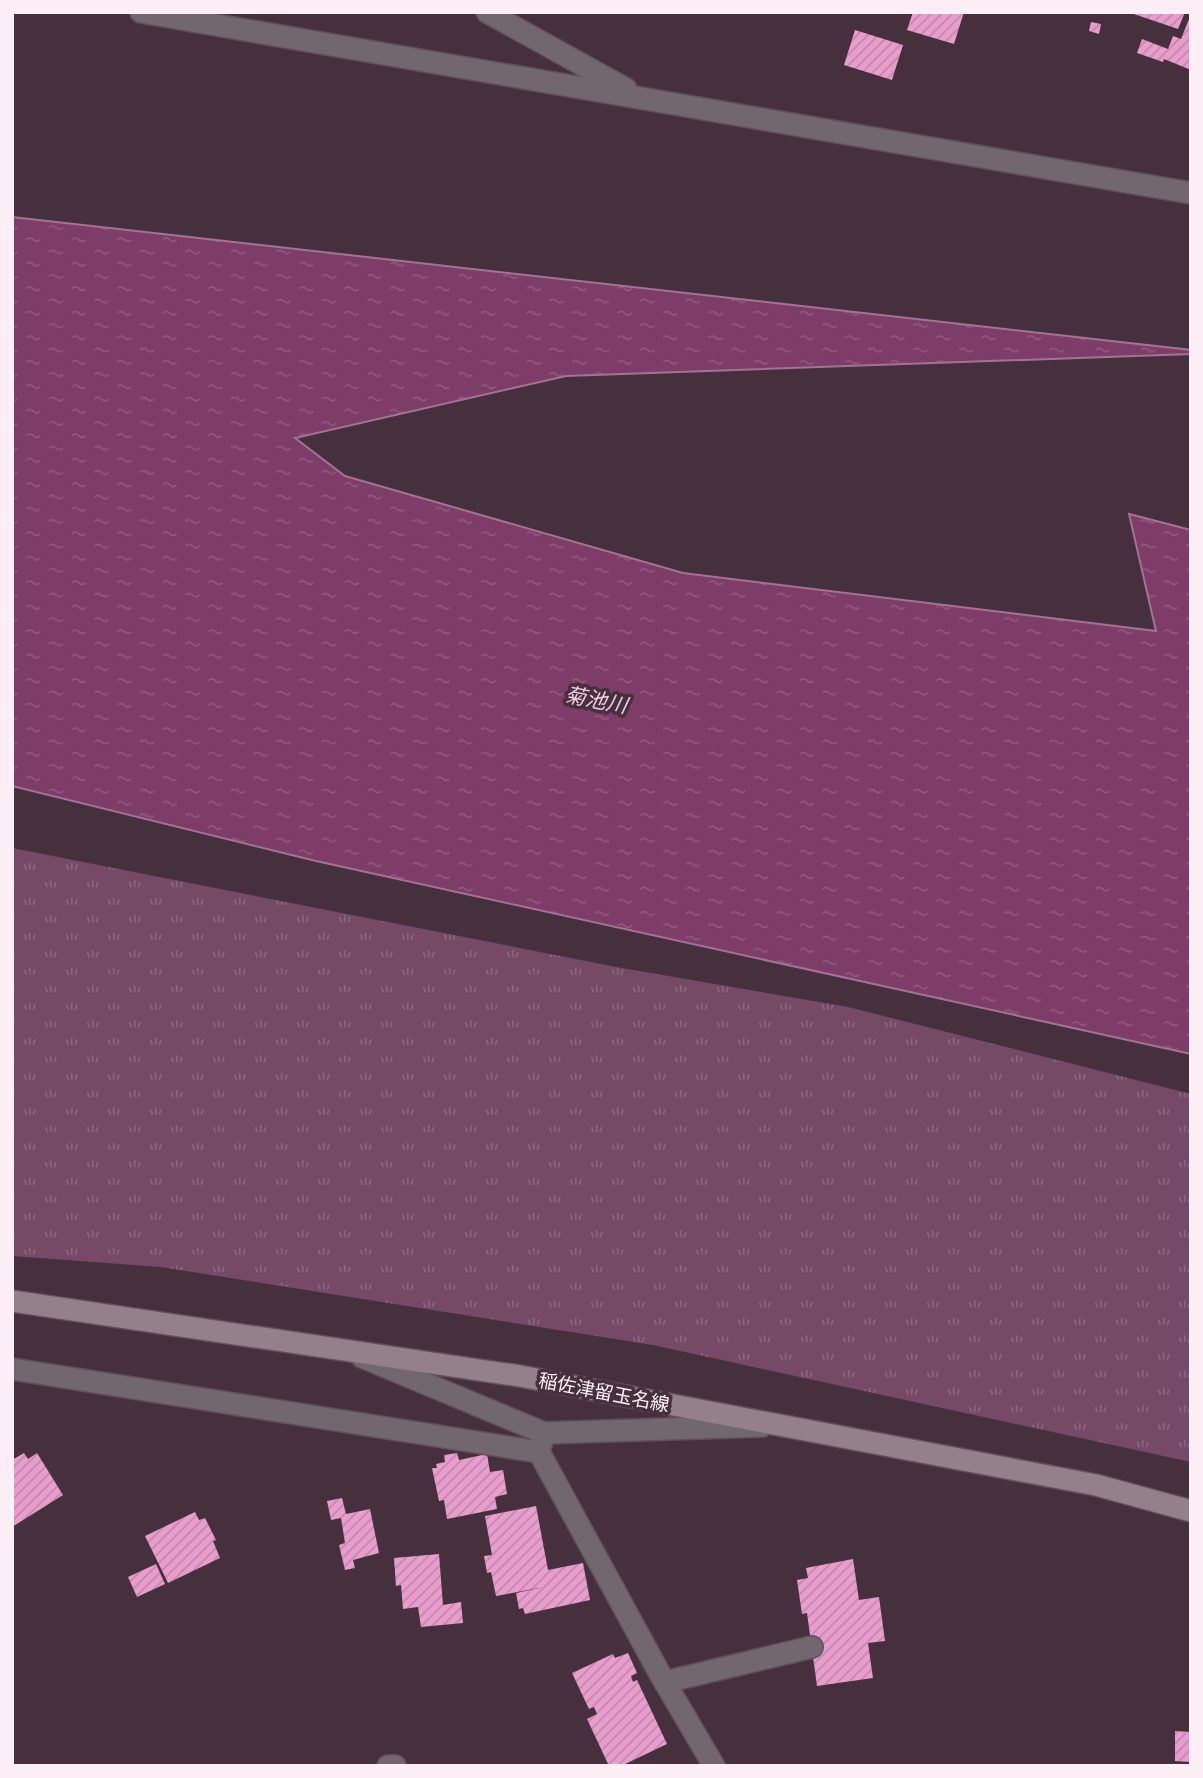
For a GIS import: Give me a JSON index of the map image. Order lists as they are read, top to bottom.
{
  "streets": {
    "main road": ["稲佐津留玉名線"]
  },
  "water": ["菊池川"]
}
